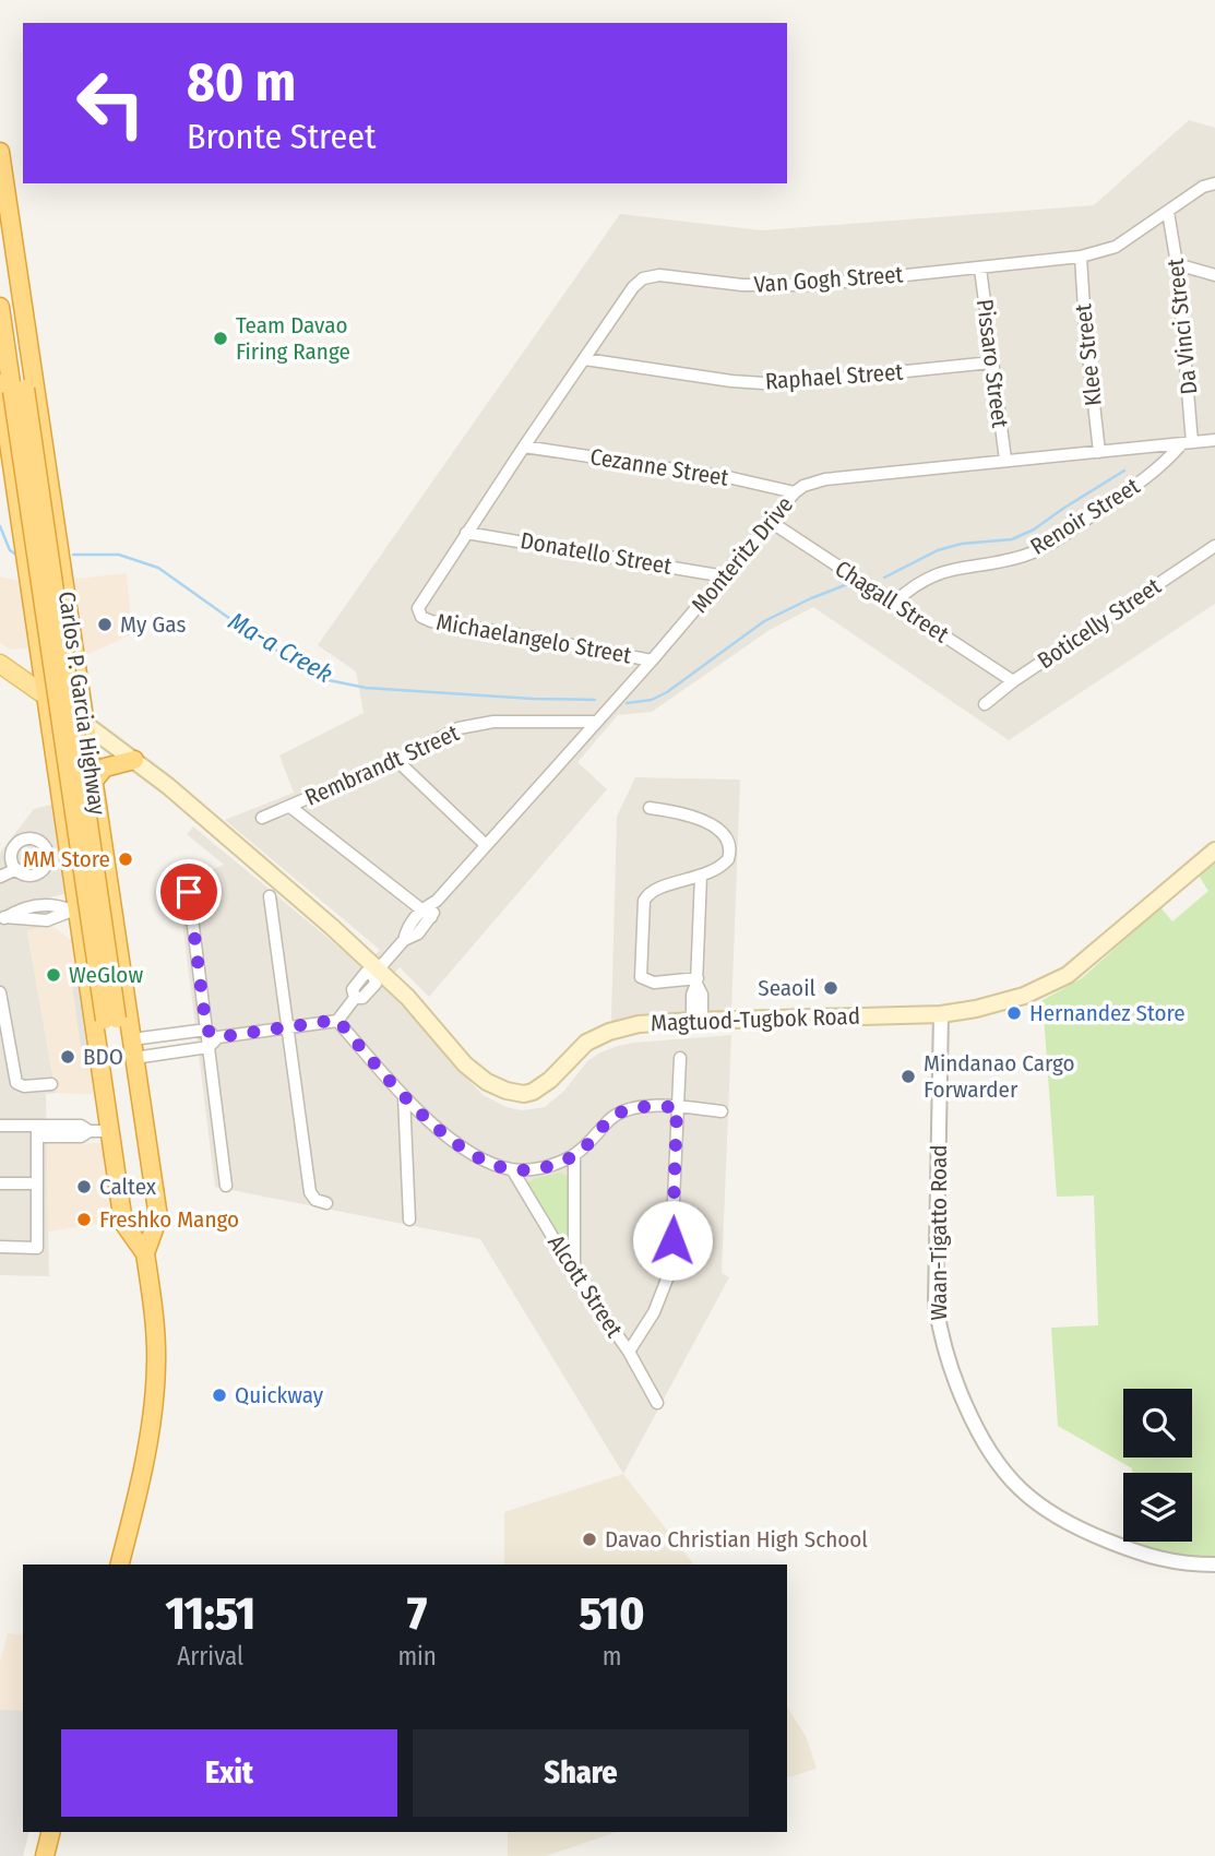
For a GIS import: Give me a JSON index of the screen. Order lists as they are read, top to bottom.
{
  "streets": {
    "highway": ["Carlos P. Garcia Highway"],
    "main road": ["Magtuod-Tugbok Road"],
    "street": [
      "Van Gogh Street",
      "Da Vinci Street",
      "Klee Street",
      "Pissaro Street",
      "Raphael Street",
      "Cezanne Street",
      "Renoir Street",
      "Donatello Street",
      "Monteritz Drive",
      "Chagall Street",
      "Boticelly Street",
      "Michaelangelo Street",
      "Rembrandt Street",
      "Waan-Tigatto Road",
      "Alcott Street"
    ]
  },
  "crossings": [
    ["Van Gogh Street", "Da Vinci Street"],
    ["Van Gogh Street", "Klee Street"],
    ["Van Gogh Street", "Pissaro Street"],
    ["Van Gogh Street", "Raphael Street"],
    ["Van Gogh Street", "Cezanne Street"],
    ["Van Gogh Street", "Donatello Street"],
    ["Van Gogh Street", "Michaelangelo Street"],
    ["Da Vinci Street", "Renoir Street"],
    ["Da Vinci Street", "Monteritz Drive"],
    ["Klee Street", "Monteritz Drive"],
    ["Pissaro Street", "Raphael Street"],
    ["Pissaro Street", "Monteritz Drive"],
    ["Cezanne Street", "Monteritz Drive"],
    ["Renoir Street", "Monteritz Drive"],
    ["Renoir Street", "Chagall Street"],
    ["Donatello Street", "Monteritz Drive"],
    ["Monteritz Drive", "Chagall Street"],
    ["Monteritz Drive", "Michaelangelo Street"],
    ["Monteritz Drive", "Rembrandt Street"],
    ["Chagall Street", "Boticelly Street"],
    ["Carlos P. Garcia Highway", "Magtuod-Tugbok Road"],
    ["Magtuod-Tugbok Road", "Waan-Tigatto Road"]
  ],
  "water": ["Ma-a Creek"],
  "places": [
    "Team Davao Firing Range",
    "My Gas",
    "MM Store",
    "WeGlow",
    "Seaoil",
    "Hernandez Store",
    "BDO",
    "Mindanao Cargo Forwarder",
    "Caltex",
    "Freshko Mango",
    "Quickway",
    "Davao Christian High School"
  ],
  "page": {
    "turn": ["80 m", "Bronte Street"],
    "eta": [
      "11:51",
      "Arrival",
      "7",
      "min",
      "510",
      "m"
    ],
    "buttons": ["Exit", "Share"]
  }
}
